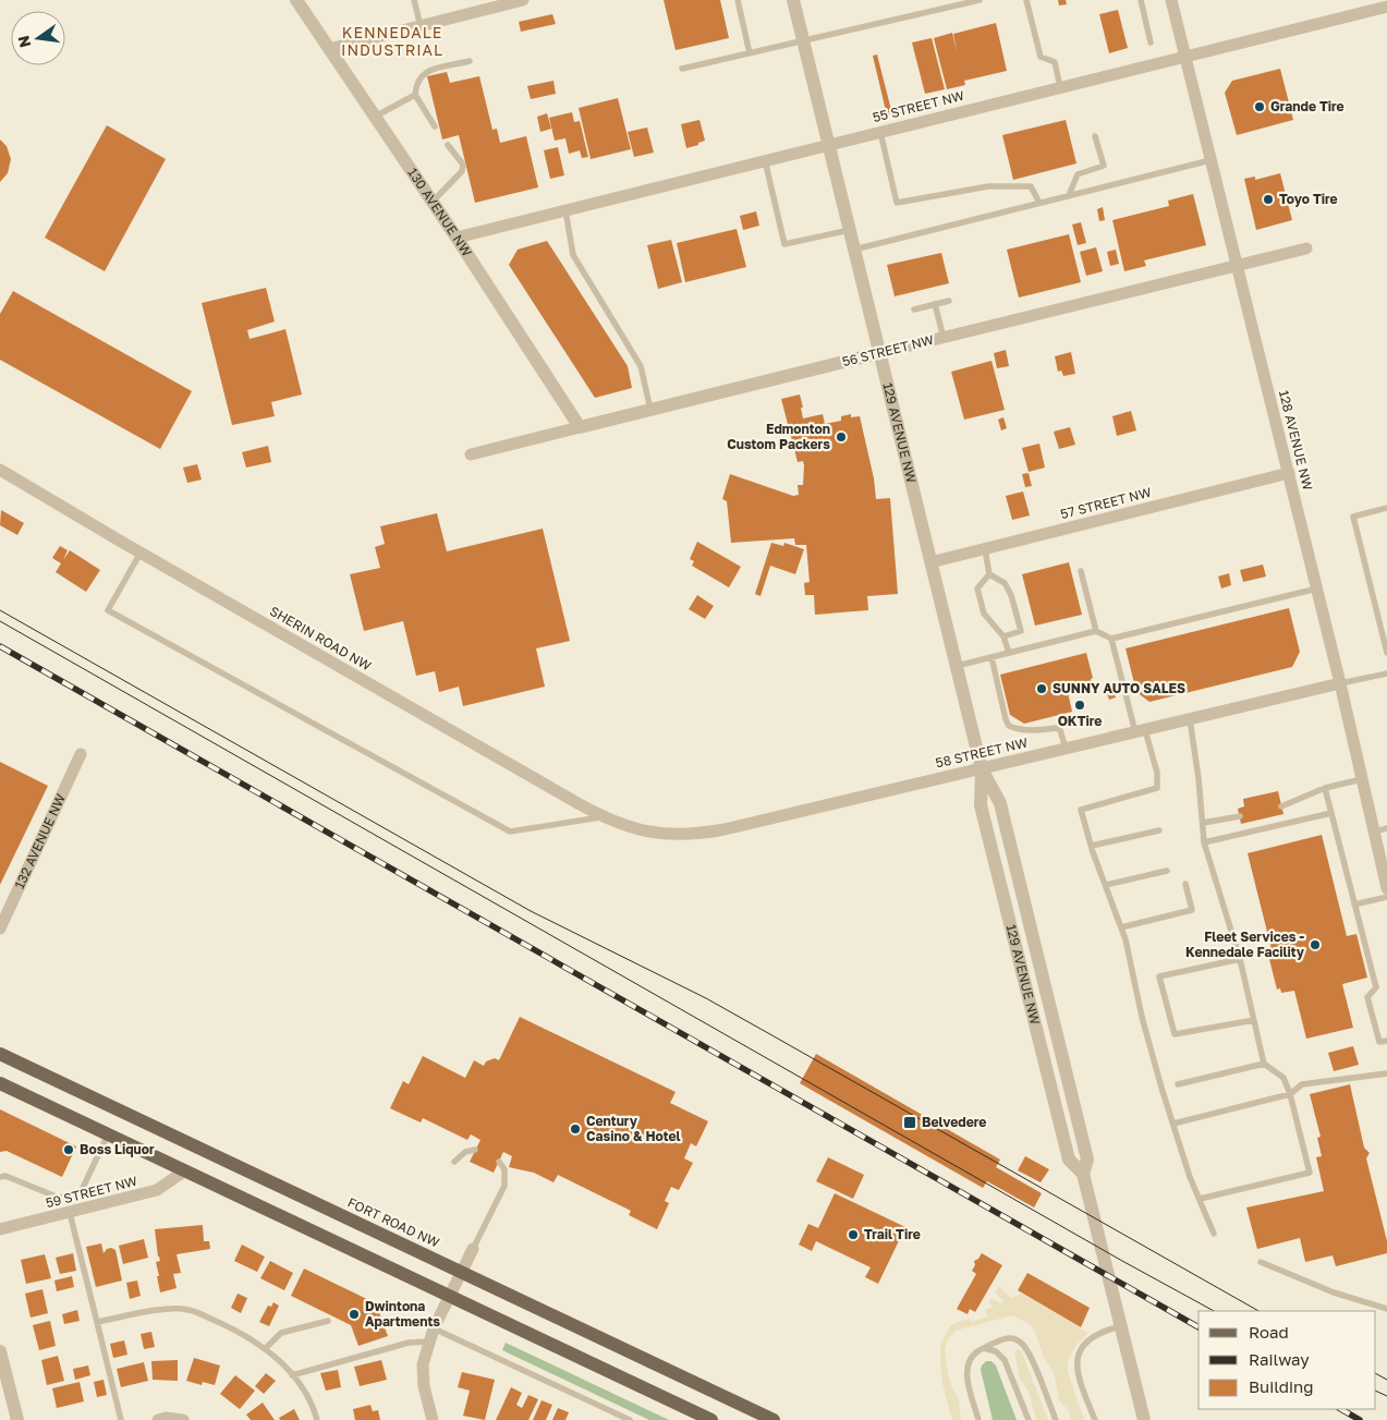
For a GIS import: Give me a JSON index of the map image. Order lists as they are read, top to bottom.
{
  "streets": {
    "main road": ["FORT ROAD NW"],
    "street": [
      "55 STREET NW",
      "130 AVENUE NW",
      "56 STREET NW",
      "129 AVENUE NW",
      "128 AVENUE NW",
      "57 STREET NW",
      "SHERIN ROAD NW",
      "58 STREET NW",
      "132 AVENUE NW",
      "59 STREET NW"
    ]
  },
  "crossings": [
    ["55 STREET NW", "130 AVENUE NW"],
    ["55 STREET NW", "129 AVENUE NW"],
    ["55 STREET NW", "128 AVENUE NW"],
    ["130 AVENUE NW", "56 STREET NW"],
    ["56 STREET NW", "129 AVENUE NW"],
    ["56 STREET NW", "128 AVENUE NW"],
    ["129 AVENUE NW", "57 STREET NW"],
    ["129 AVENUE NW", "58 STREET NW"],
    ["128 AVENUE NW", "57 STREET NW"],
    ["128 AVENUE NW", "58 STREET NW"],
    ["SHERIN ROAD NW", "58 STREET NW"]
  ],
  "districts": ["KENNEDALE INDUSTRIAL"],
  "places": {
    "other": [
      "Grande Tire",
      "Toyo Tire",
      "Edmonton Custom Packers",
      "SUNNY AUTO SALES",
      "OKTire",
      "Fleet Services - Kennedale Facility",
      "Century Casino & Hotel",
      "Boss Liquor",
      "Trail Tire",
      "Dwintona Apartments"
    ],
    "transit": ["Belvedere"]
  },
  "legend": ["Road", "Railway", "Building"],
  "north": "left"
}
